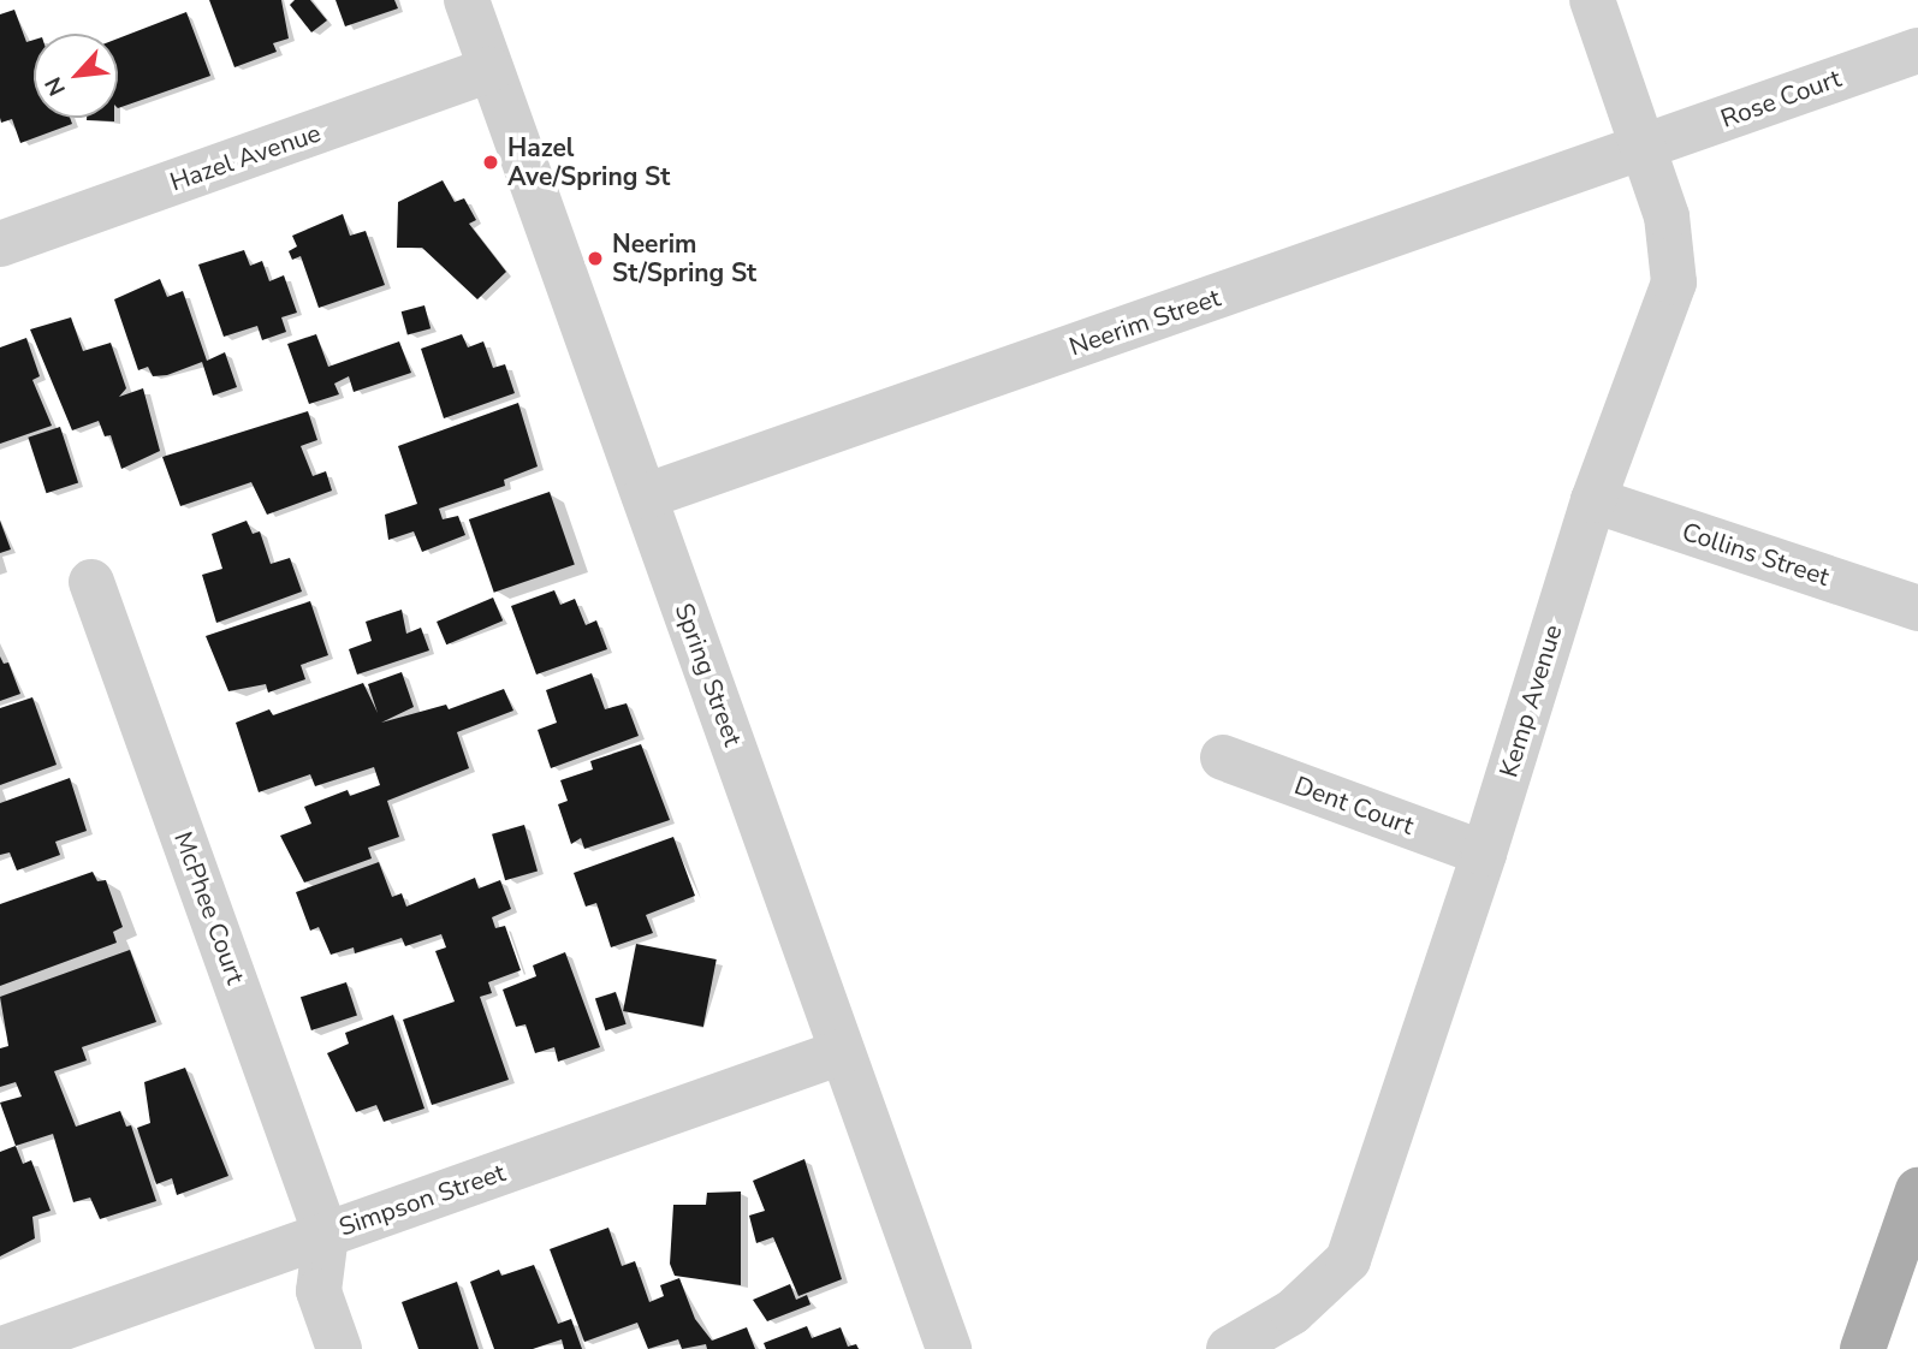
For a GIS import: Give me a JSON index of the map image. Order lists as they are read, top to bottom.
{
  "streets": {
    "street": [
      "Rose Court",
      "Hazel Avenue",
      "Neerim Street",
      "Collins Street",
      "Spring Street",
      "Kemp Avenue",
      "Dent Court",
      "McPhee Court",
      "Simpson Street"
    ]
  },
  "crossings": [
    ["Rose Court", "Neerim Street"],
    ["Rose Court", "Kemp Avenue"],
    ["Hazel Avenue", "Spring Street"],
    ["Neerim Street", "Spring Street"],
    ["Neerim Street", "Kemp Avenue"],
    ["Collins Street", "Kemp Avenue"],
    ["Spring Street", "Simpson Street"],
    ["Kemp Avenue", "Dent Court"],
    ["McPhee Court", "Simpson Street"]
  ],
  "places": ["Hazel Ave/Spring St", "Neerim St/Spring St"],
  "north": "bottom left"
}
